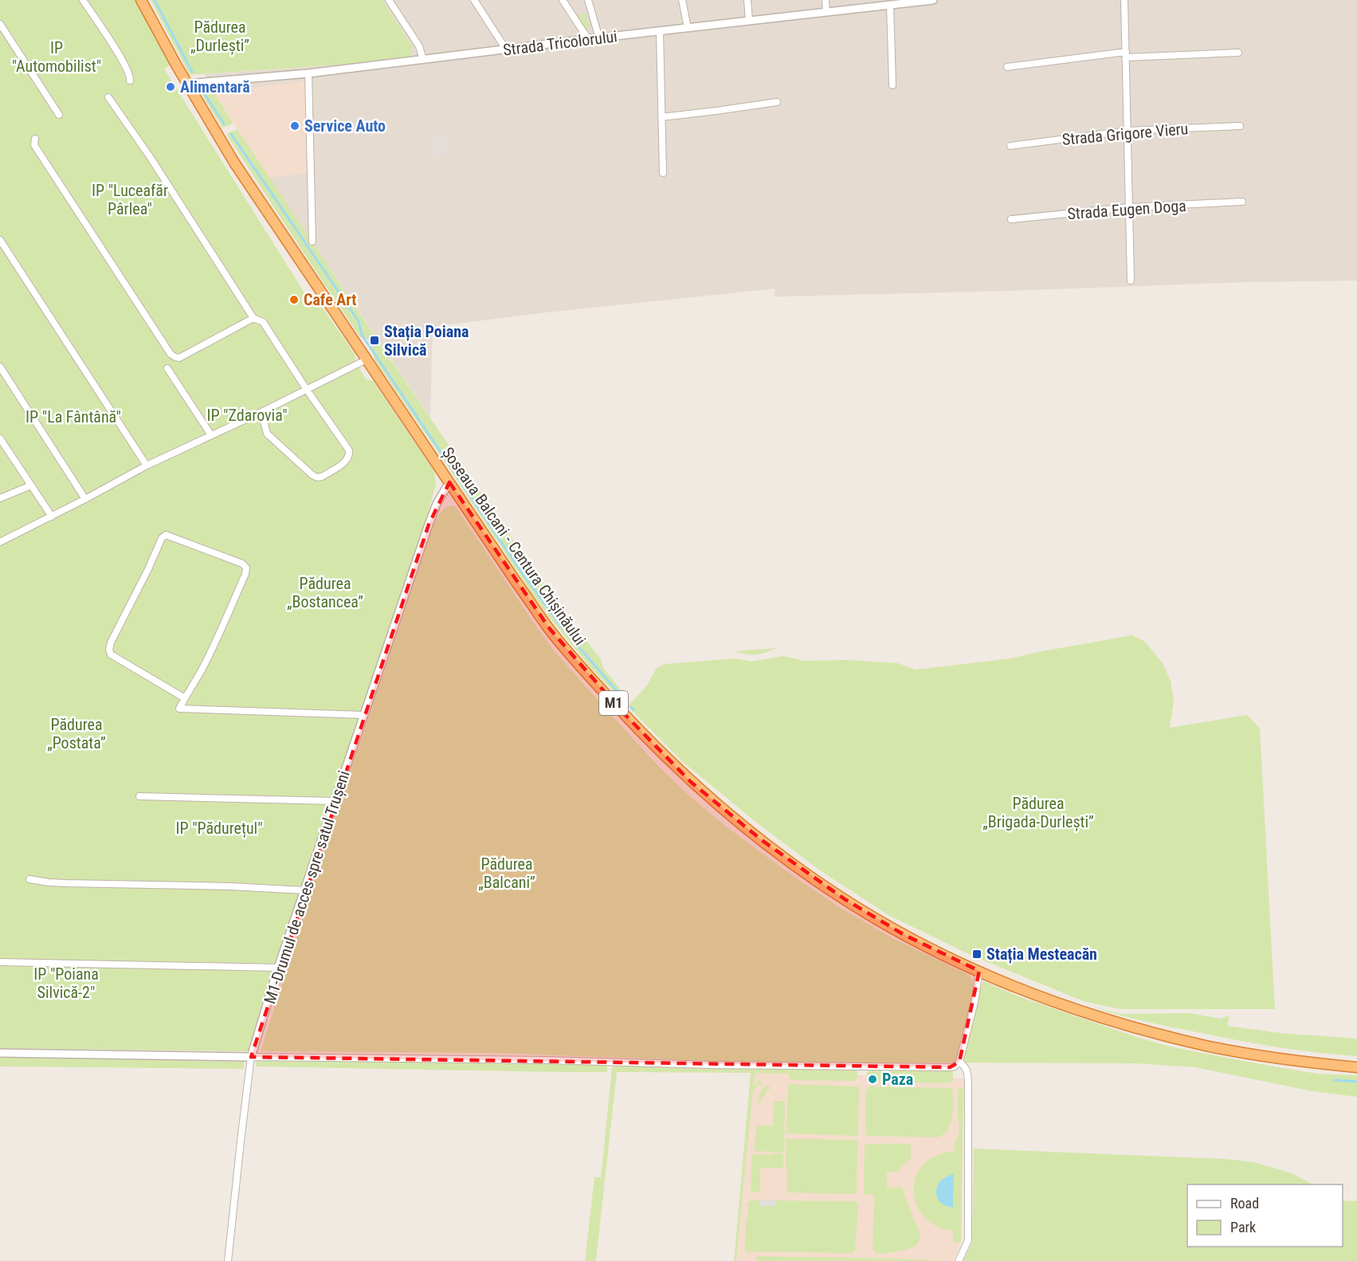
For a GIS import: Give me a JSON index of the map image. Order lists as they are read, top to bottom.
{
  "streets": {
    "highway": ["Șoseaua Balcani - Centura Chișinăului", "M1"],
    "street": [
      "Strada Tricolorului",
      "Strada Grigore Vieru",
      "Strada Eugen Doga",
      "M1-Drumul de acces spre satul Trușeni"
    ]
  },
  "crossings": [
    ["Strada Tricolorului", "Șoseaua Balcani - Centura Chișinăului"],
    ["Șoseaua Balcani - Centura Chișinăului", "M1-Drumul de acces spre satul Trușeni"]
  ],
  "parks": [
    "Pădurea „Durlești”",
    "IP \"Automobilist\"",
    "IP \"Luceafăr Pârlea\"",
    "IP \"Zdarovia\"",
    "IP \"La Fântână\"",
    "Pădurea „Bostancea”",
    "Pădurea „Postata”",
    "Pădurea „Brigada-Durlești”",
    "IP \"Pădurețul\"",
    "Pădurea „Balcani”",
    "IP \"Poiana Silvică-2\""
  ],
  "places": {
    "other": [
      "Alimentară",
      "Service Auto",
      "Cafe Art",
      "Paza"
    ],
    "transit": ["Stația Poiana Silvică", "Stația Mesteacăn"]
  },
  "legend": ["Road", "Park"]
}
